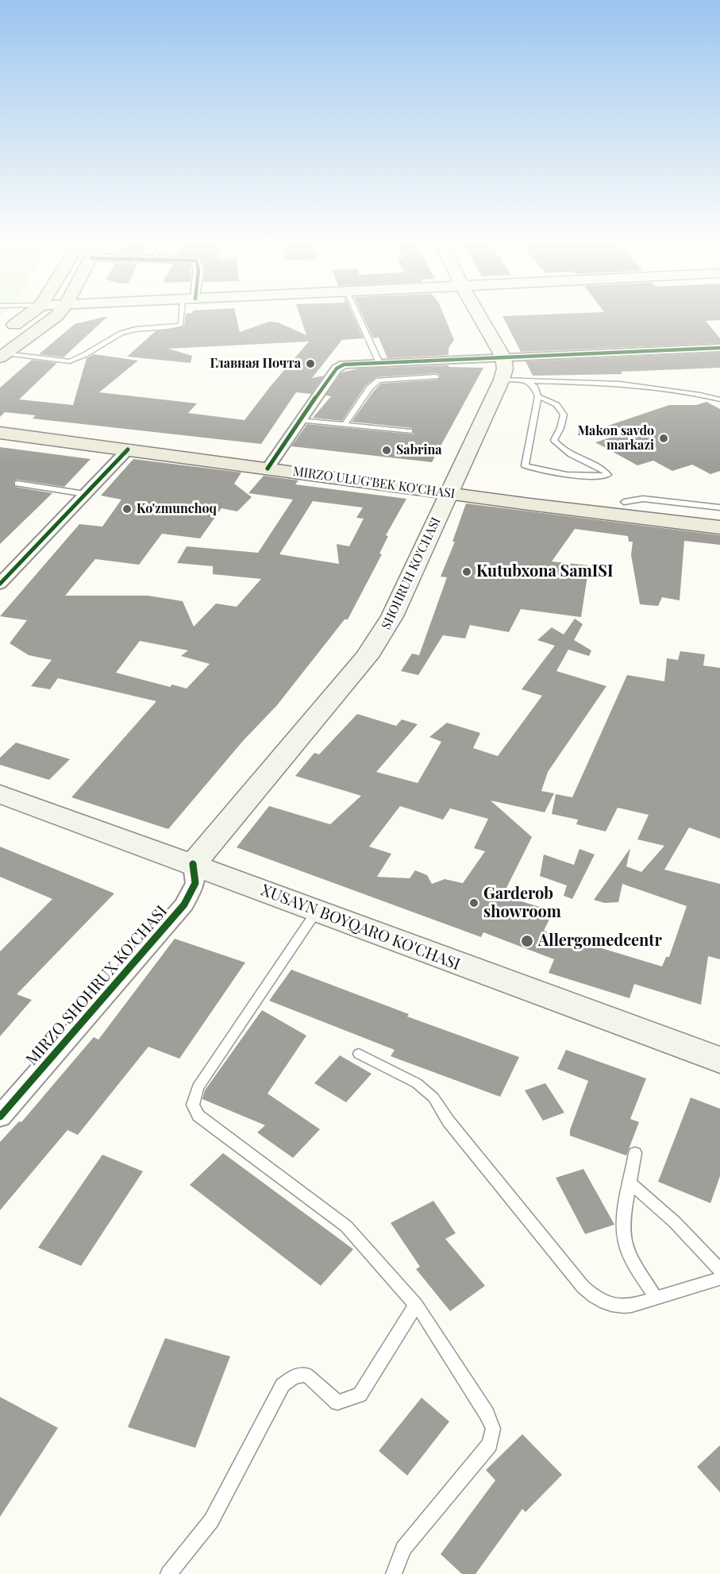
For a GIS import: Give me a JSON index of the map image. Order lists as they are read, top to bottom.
{
  "streets": {
    "main road": ["MIRZO ULUG'BEK KO'CHASI", "SHOHRUH KO'CHASI", "XUSAYN BOYQARO KO'CHASI"],
    "street": ["MIRZO SHOHRUX KO'CHASI"]
  },
  "crossings": [
    ["MIRZO ULUG'BEK KO'CHASI", "SHOHRUH KO'CHASI"],
    ["SHOHRUH KO'CHASI", "XUSAYN BOYQARO KO'CHASI"],
    ["SHOHRUH KO'CHASI", "MIRZO SHOHRUX KO'CHASI"],
    ["XUSAYN BOYQARO KO'CHASI", "MIRZO SHOHRUX KO'CHASI"]
  ],
  "places": [
    "Главная Почта",
    "Makon savdo markazi",
    "Sabrina",
    "Ko'zmunchoq",
    "Kutubxona SamISI",
    "Garderob showroom",
    "Allergomedcentr"
  ]
}
